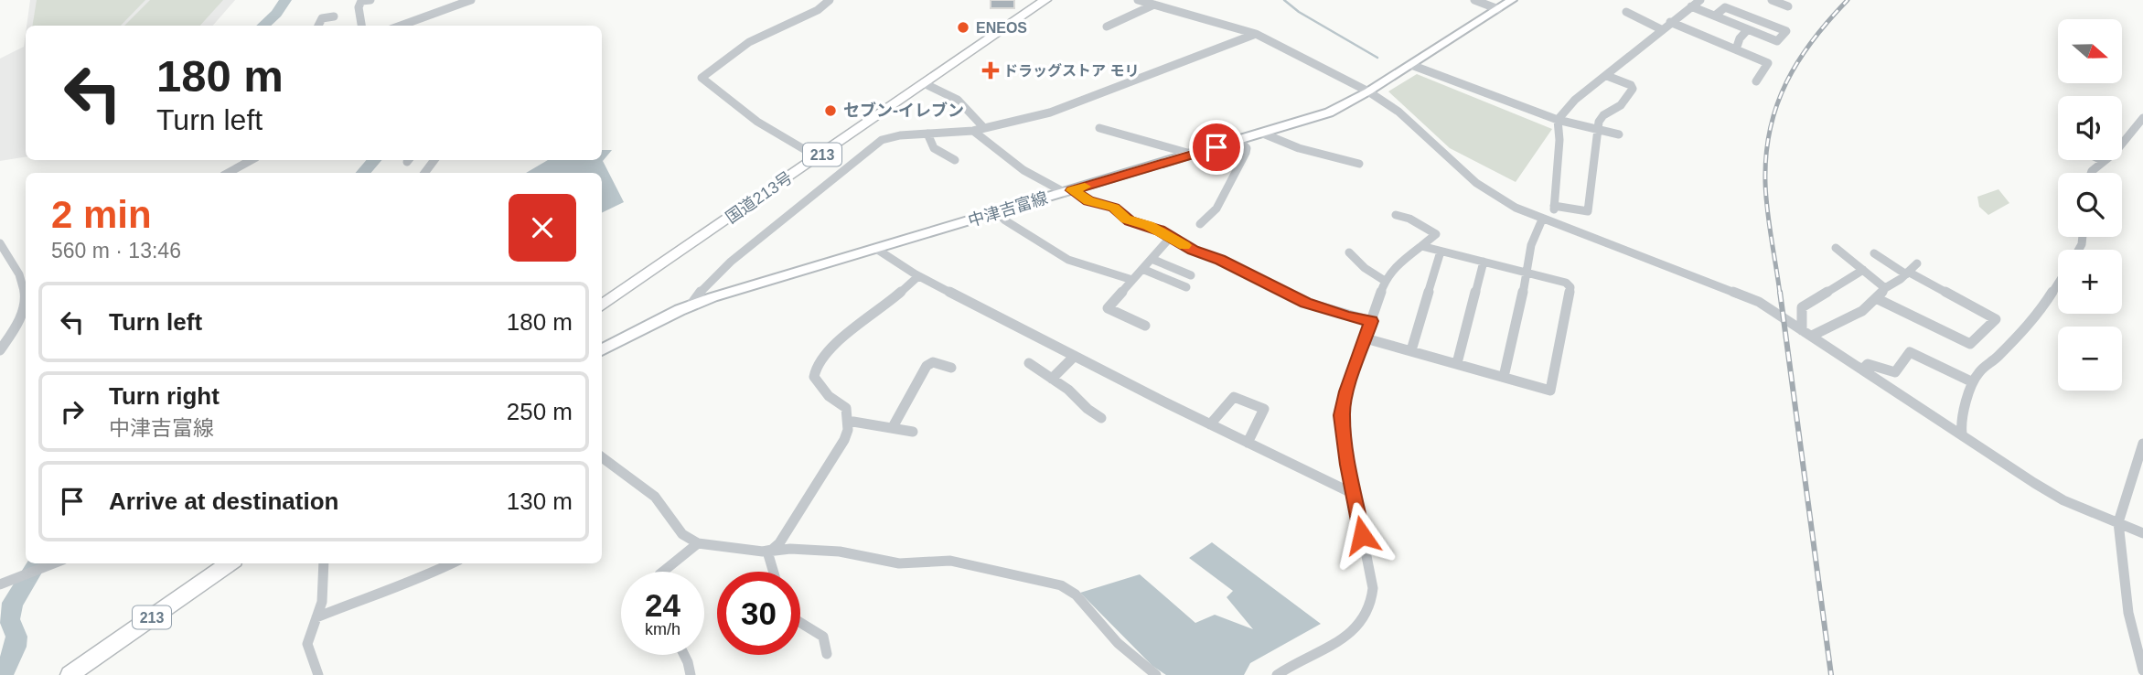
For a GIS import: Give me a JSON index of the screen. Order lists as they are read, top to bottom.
{
  "streets": {
    "highway": ["213", "国道213号"],
    "main road": ["中津吉富線"]
  },
  "places": {
    "other": ["ENEOS", "セブン-イレブン"],
    "health": ["ドラッグストア モリ"]
  },
  "north": "right",
  "page": {
    "map_buttons": ["+", "−"],
    "turn": ["180 m", "Turn left"],
    "heading": ["2 min", "560 m · 13:46"],
    "list": [
      {
        "name": "Turn left",
        "value": "180 m"
      },
      {
        "name": "Turn right",
        "note": "中津吉富線",
        "value": "250 m"
      },
      {
        "name": "Arrive at destination",
        "value": "130 m"
      }
    ],
    "speed": "24 km/h",
    "limit": "30"
  }
}
